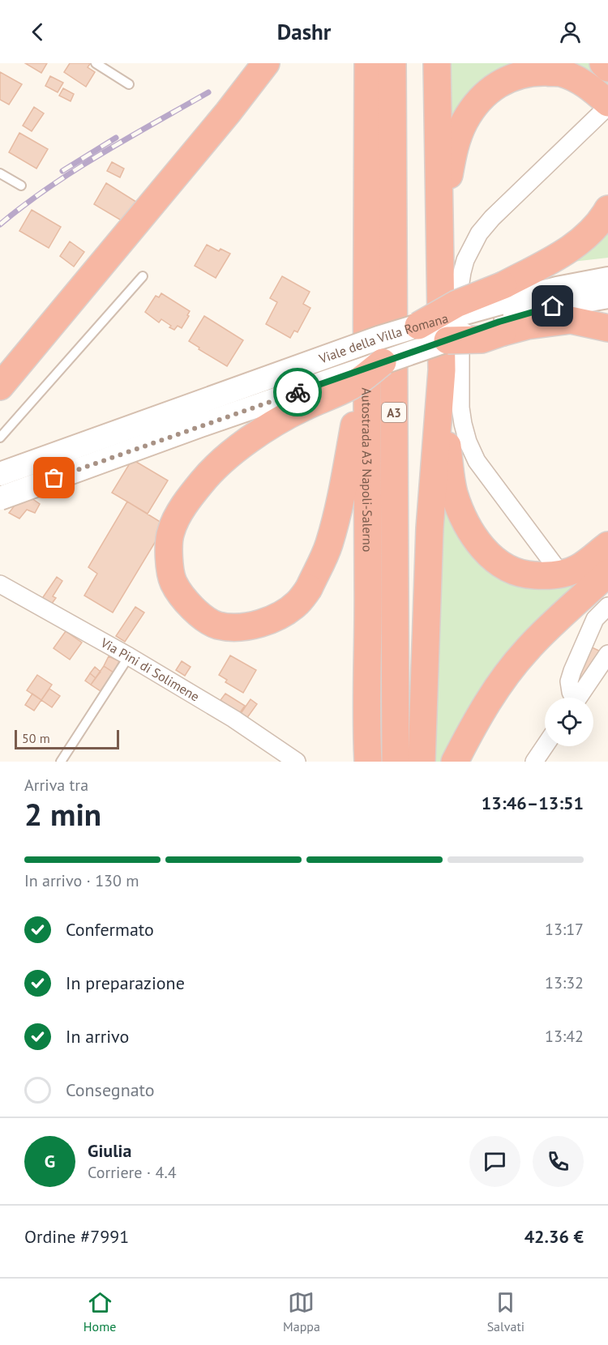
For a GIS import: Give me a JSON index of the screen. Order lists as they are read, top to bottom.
{
  "streets": {
    "highway": ["A3", "Autostrada A3 Napoli-Salerno"],
    "main road": ["Viale della Villa Romana"],
    "street": ["Via Pini di Solimene"]
  },
  "crossings": [
    ["Viale della Villa Romana", "Autostrada A3 Napoli-Salerno"],
    ["A3", "Autostrada A3 Napoli-Salerno"]
  ],
  "scale_bar": "50 m",
  "page": {
    "header": "Dashr",
    "scale": "50 m",
    "heading": ["2 min", "Arriva tra", "13:46–13:51"],
    "panel": [
      "Giulia",
      "Corriere · 4.4",
      "Ordine #7991",
      "42.36 €"
    ],
    "bar": "In arrivo · 130 m",
    "list": [
      ["Confermato", "13:17"],
      ["In preparazione", "13:32"],
      ["In arrivo", "13:42"],
      "Consegnato"
    ],
    "round": "G",
    "tabs": ["Home", "Mappa", "Salvati"]
  }
}
